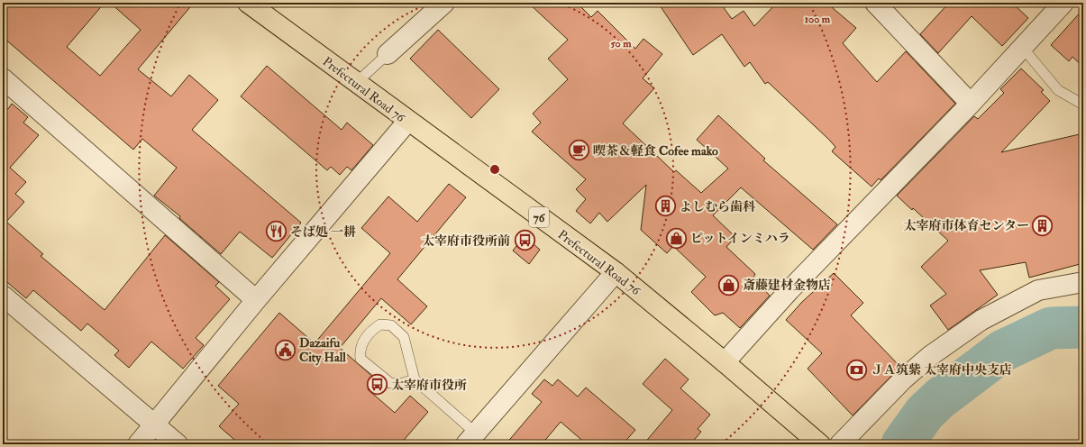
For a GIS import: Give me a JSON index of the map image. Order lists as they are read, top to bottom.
{
  "streets": {
    "main road": ["Prefectural Road 76", "76"]
  },
  "places": {
    "cafe": ["喫茶＆軽食 Cofee mako"],
    "building": ["よしむら歯科", "太宰府市体育センター"],
    "restaurant": ["そば処 一耕"],
    "shop": ["ピットインミハラ", "斎藤建材金物店"],
    "bus stop": ["太宰府市役所前", "太宰府市役所"],
    "public building": ["Dazaifu City Hall"],
    "bank": ["ＪＡ筑紫 太宰府中央支店"]
  },
  "rings": ["100 m", "50 m"]
}
